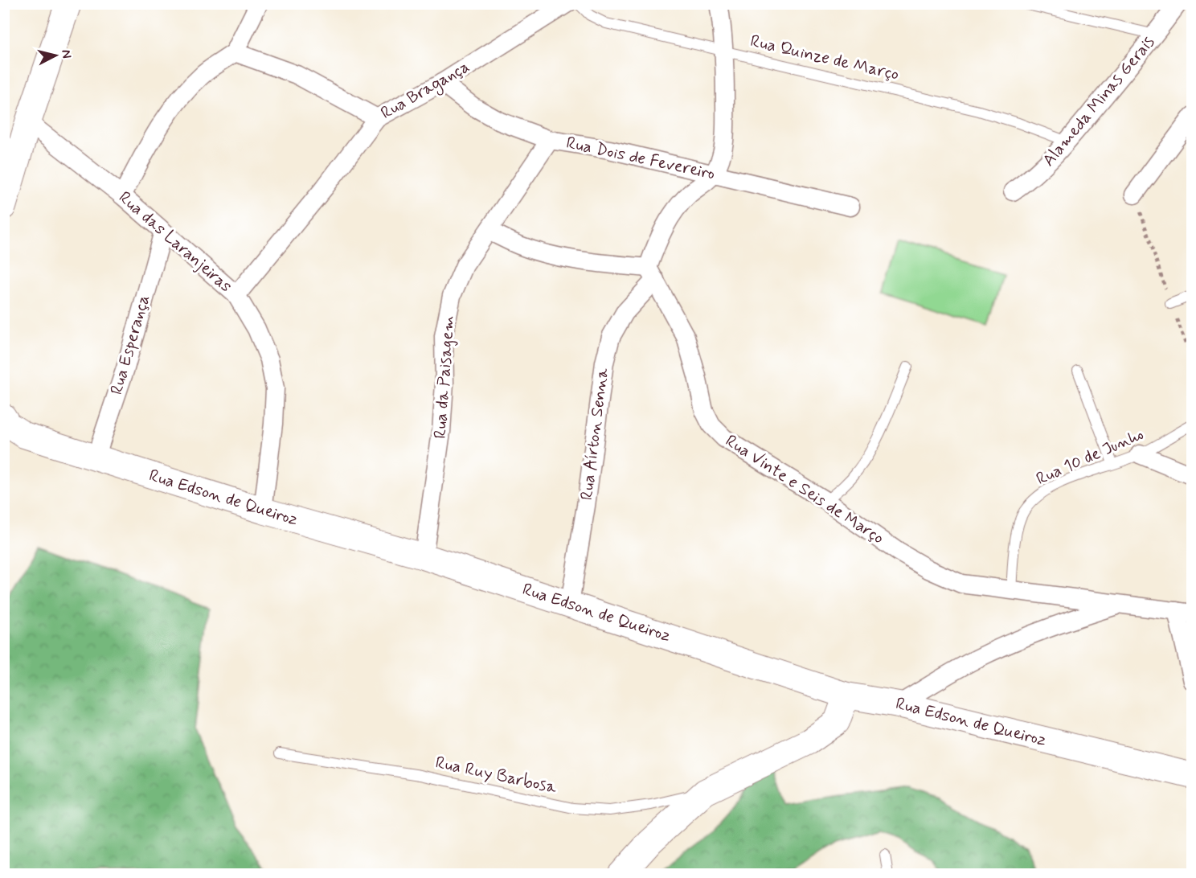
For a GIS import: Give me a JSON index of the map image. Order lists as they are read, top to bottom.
{
  "streets": {
    "street": [
      "Rua Bragança",
      "Alameda Minas Gerais",
      "Rua Dois de Fevereiro",
      "Rua das Laranjeiras",
      "Rua Esperança",
      "Rua da Paisagem",
      "Rua Aírton Senna",
      "Rua Vinte e Seis de Março",
      "Rua Edson de Queiroz"
    ],
    "lane": ["Rua Quinze de Março", "Rua 10 de Junho", "Rua Ruy Barbosa"]
  },
  "crossings": [
    ["Rua Quinze de Março", "Alameda Minas Gerais"],
    ["Rua Bragança", "Rua Dois de Fevereiro"],
    ["Rua Bragança", "Rua das Laranjeiras"],
    ["Rua Dois de Fevereiro", "Rua da Paisagem"],
    ["Rua das Laranjeiras", "Rua Esperança"],
    ["Rua das Laranjeiras", "Rua Edson de Queiroz"],
    ["Rua Esperança", "Rua Edson de Queiroz"],
    ["Rua da Paisagem", "Rua Edson de Queiroz"],
    ["Rua Aírton Senna", "Rua Vinte e Seis de Março"],
    ["Rua Aírton Senna", "Rua Edson de Queiroz"],
    ["Rua 10 de Junho", "Rua Vinte e Seis de Março"]
  ],
  "north": "right"
}
